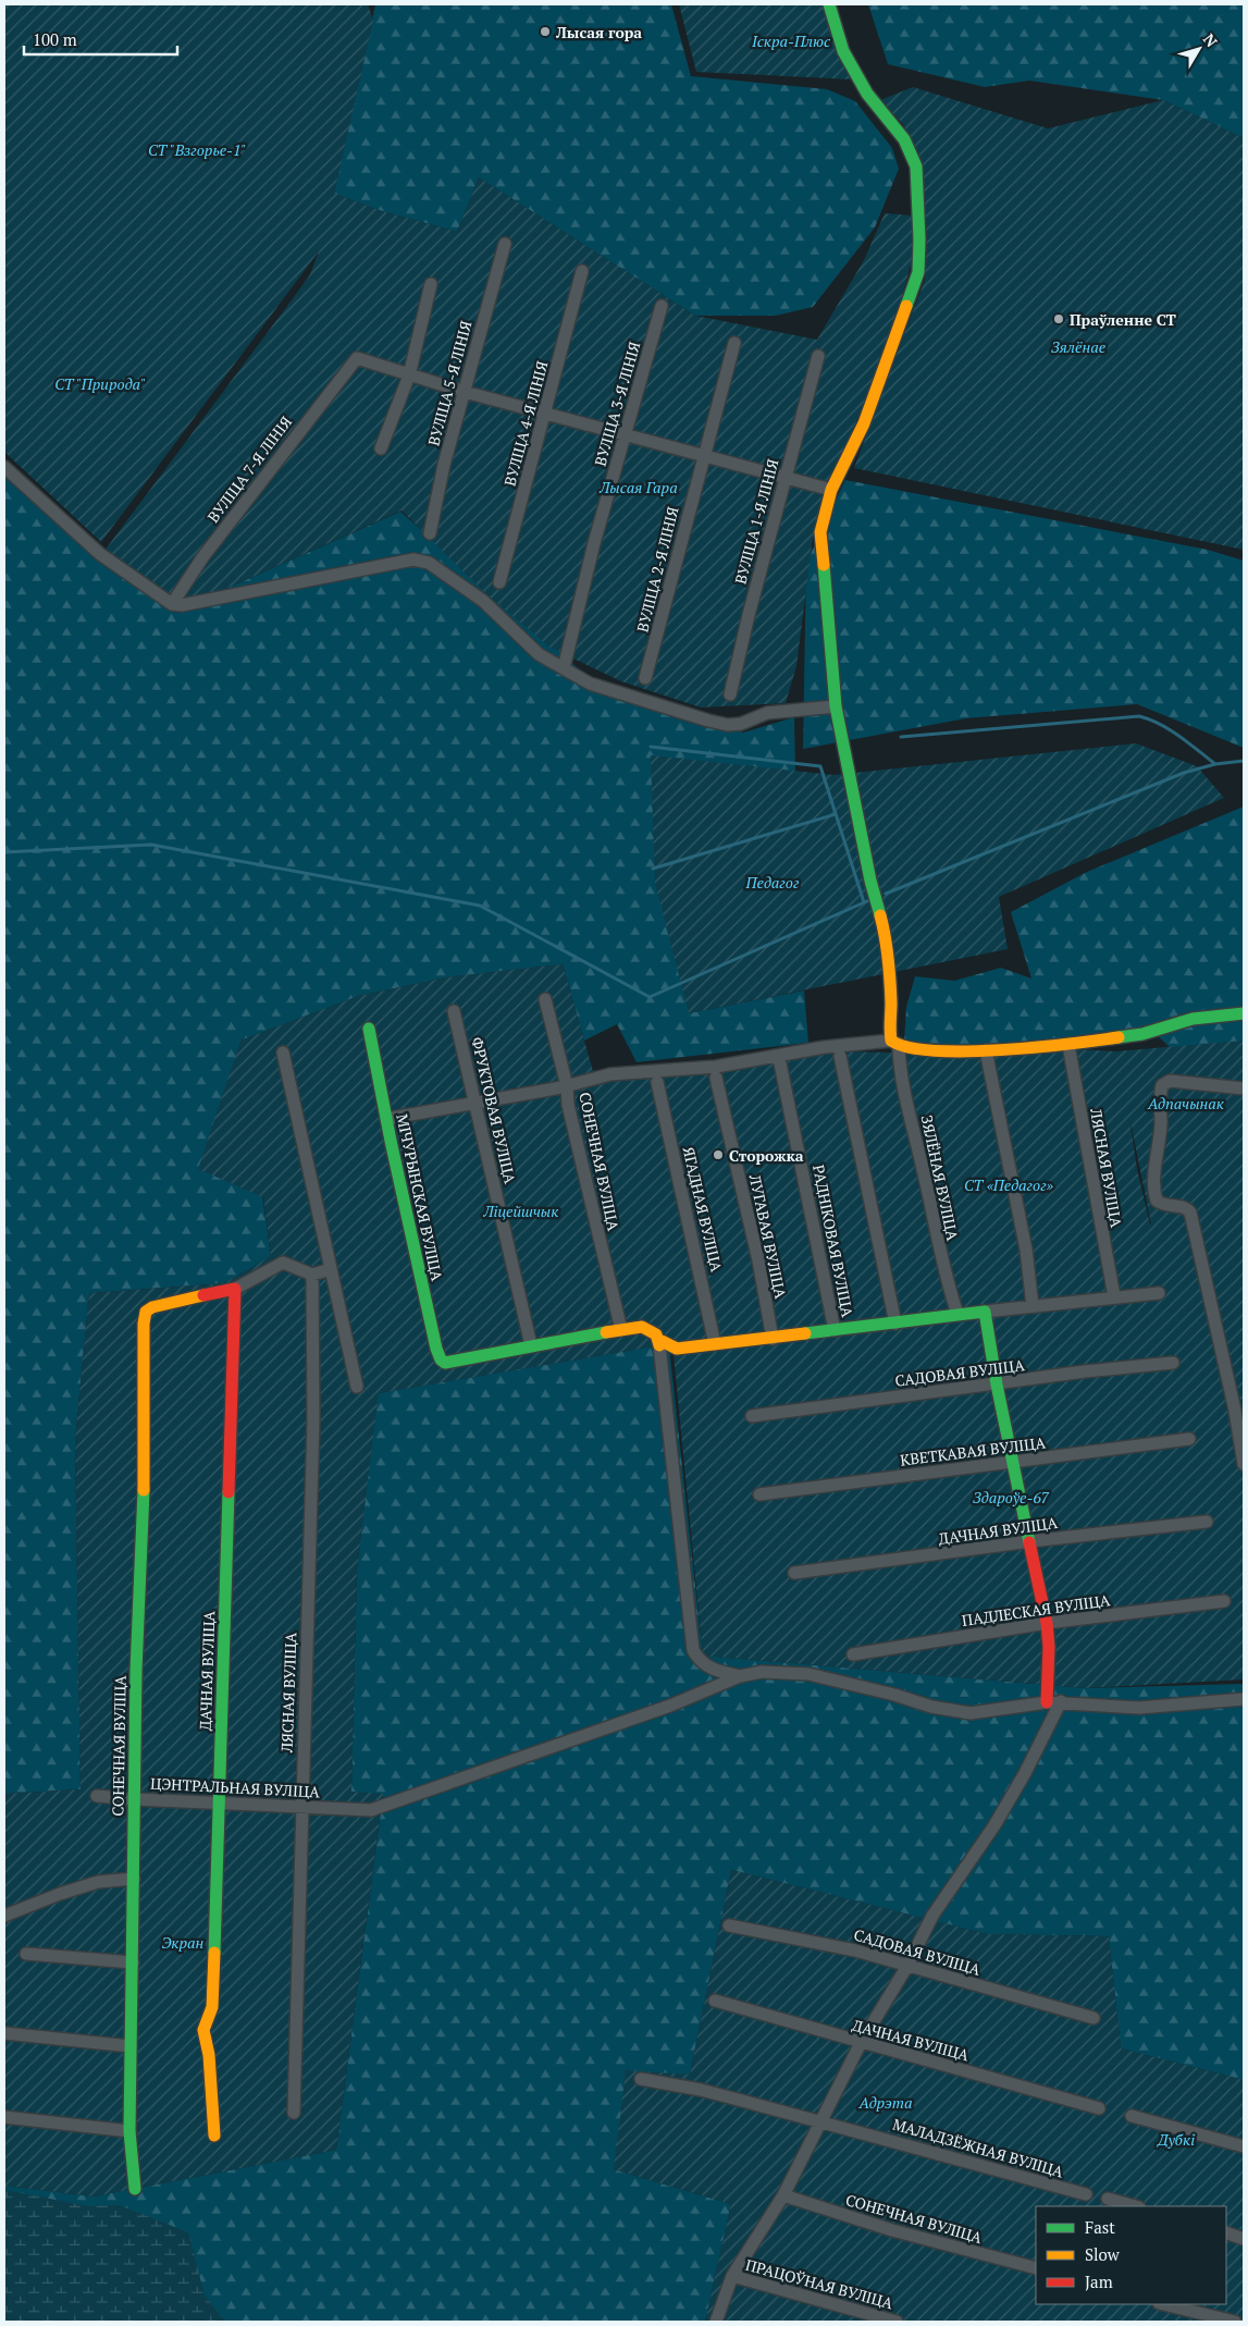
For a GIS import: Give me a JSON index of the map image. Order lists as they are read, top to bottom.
{
  "streets": {
    "street": [
      "ВУЛІЦА 5-Я ЛІНІЯ",
      "ВУЛІЦА 3-Я ЛІНІЯ",
      "ВУЛІЦА 4-Я ЛІНІЯ",
      "ВУЛІЦА 7-Я ЛІНІЯ",
      "ВУЛІЦА 1-Я ЛІНІЯ",
      "ВУЛІЦА 2-Я ЛІНІЯ",
      "ФРУКТОВАЯ ВУЛІЦА",
      "СОНЕЧНАЯ ВУЛІЦА",
      "ЛЯСНАЯ ВУЛІЦА",
      "ЗЯЛЁНАЯ ВУЛІЦА",
      "МІЧУРЫНСКАЯ ВУЛІЦА",
      "ЯГАДНАЯ ВУЛІЦА",
      "ЛУГАВАЯ ВУЛІЦА",
      "РАДНІКОВАЯ ВУЛІЦА",
      "САДОВАЯ ВУЛІЦА",
      "КВЕТКАВАЯ ВУЛІЦА",
      "ДАЧНАЯ ВУЛІЦА",
      "ПАДЛЕСКАЯ ВУЛІЦА",
      "ЦЭНТРАЛЬНАЯ ВУЛІЦА",
      "МАЛАДЗЁЖНАЯ ВУЛІЦА",
      "ПРАЦОЎНАЯ ВУЛІЦА"
    ]
  },
  "crossings": [
    ["ФРУКТОВАЯ ВУЛІЦА", "МІЧУРЫНСКАЯ ВУЛІЦА"],
    ["СОНЕЧНАЯ ВУЛІЦА", "ДАЧНАЯ ВУЛІЦА"],
    ["СОНЕЧНАЯ ВУЛІЦА", "ЦЭНТРАЛЬНАЯ ВУЛІЦА"],
    ["ЛЯСНАЯ ВУЛІЦА", "ЦЭНТРАЛЬНАЯ ВУЛІЦА"],
    ["ДАЧНАЯ ВУЛІЦА", "ЦЭНТРАЛЬНАЯ ВУЛІЦА"]
  ],
  "parks": [
    "Іскра-Плюс",
    "СТ \"Взгорье-1\"",
    "Зялёнае",
    "СТ \"Природа\"",
    "Лысая Гара",
    "Педагог",
    "Адпачынак",
    "СТ «Педагог»",
    "Ліцейшчык",
    "Здароўе-67",
    "Экран",
    "Адрэта",
    "Дубкі"
  ],
  "places": ["Лысая гора", "Праўленне СТ", "Сторожка"],
  "legend": ["Fast", "Slow", "Jam"],
  "scale_bar": "100 m",
  "north": "top right"
}
